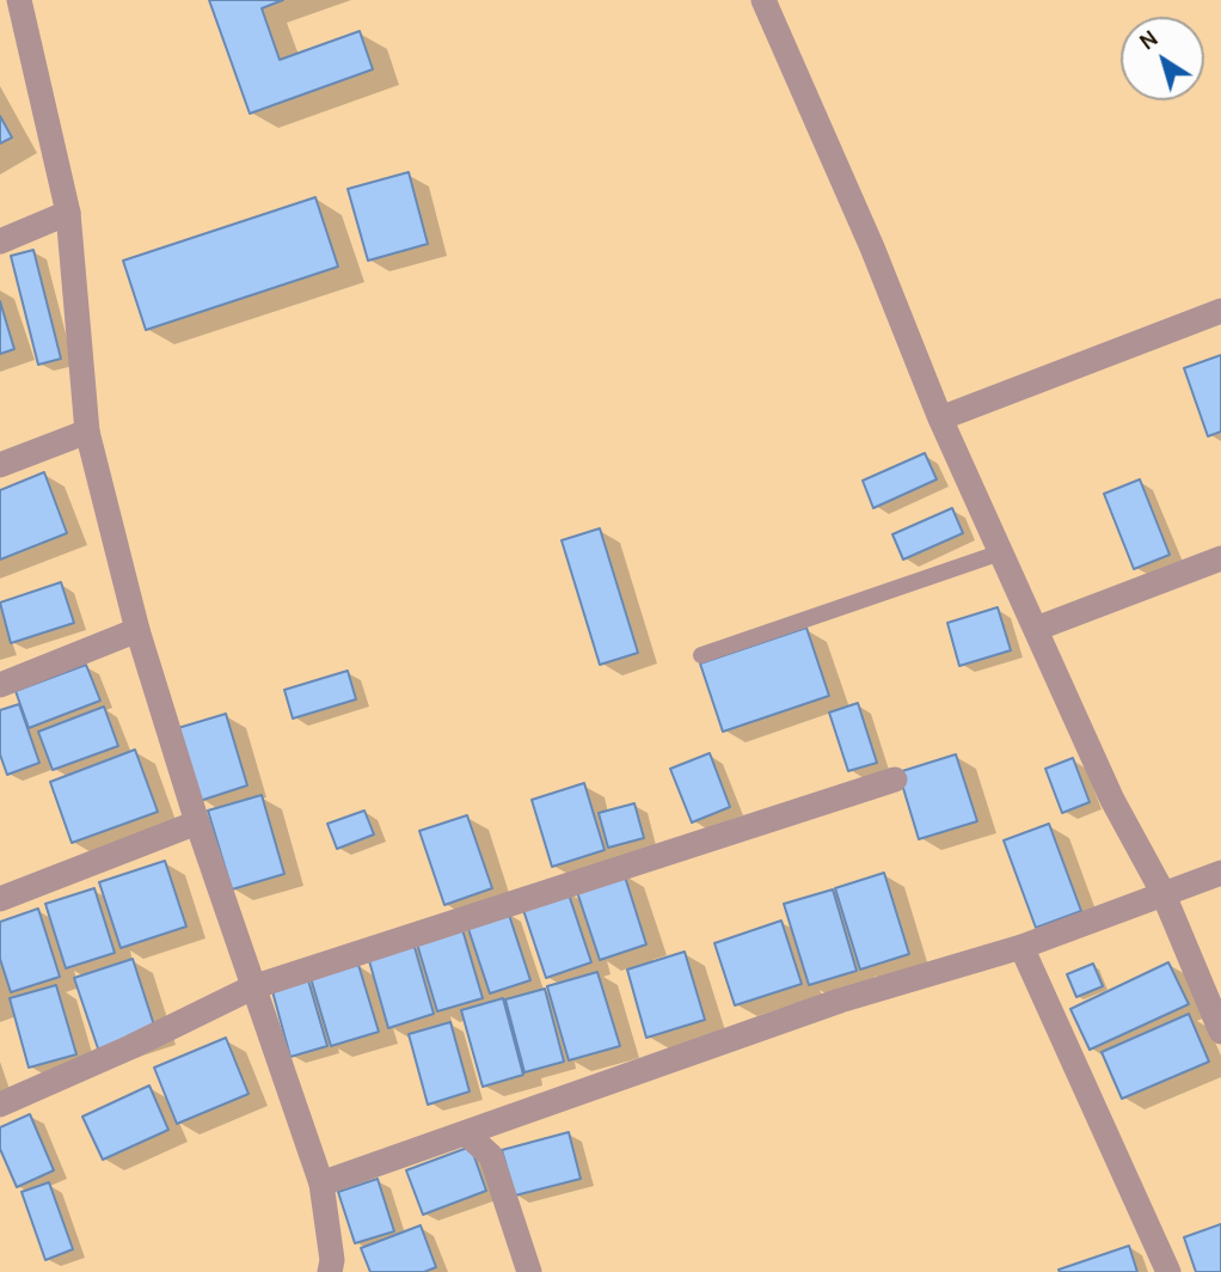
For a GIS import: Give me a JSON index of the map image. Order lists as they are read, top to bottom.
{
  "north": "top left"
}
